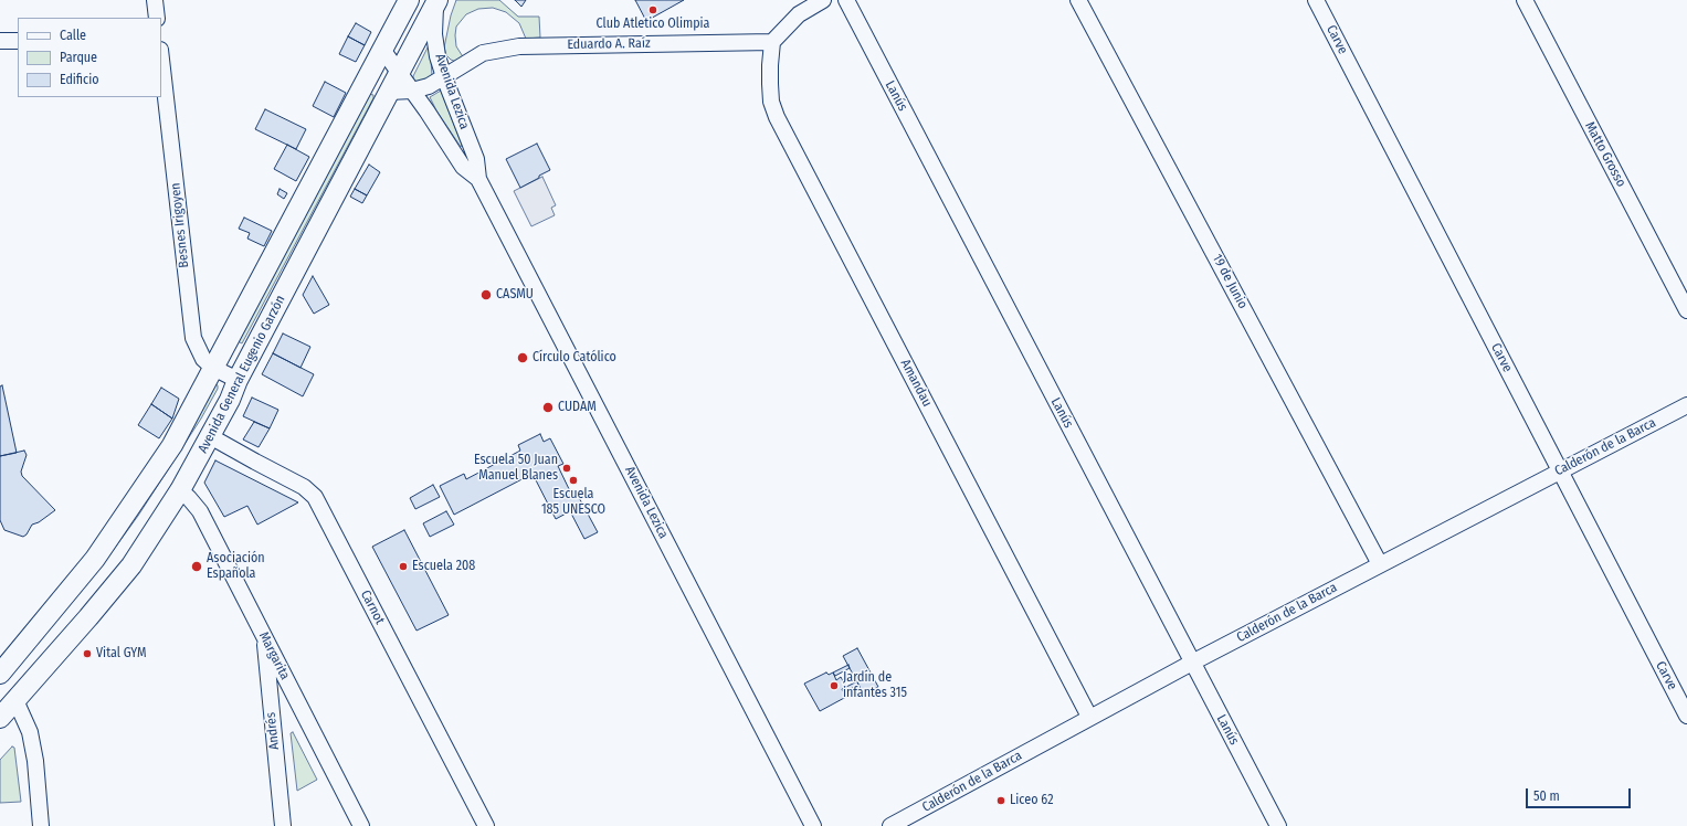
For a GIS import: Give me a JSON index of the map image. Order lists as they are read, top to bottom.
{
  "streets": {
    "main road": ["Avenida General Eugenio Garzón"],
    "street": [
      "Carve",
      "Eduardo A. Raíz",
      "Avenida Lezica",
      "Lanús",
      "Matto Grosso",
      "Besnes Irigoyen",
      "19 de Junio",
      "Amandau",
      "Calderón de la Barca",
      "Carnot",
      "Margarita",
      "Andrés"
    ]
  },
  "crossings": [
    ["Carve", "Calderón de la Barca"],
    ["Eduardo A. Raíz", "Avenida Lezica"],
    ["Eduardo A. Raíz", "Avenida General Eugenio Garzón"],
    ["Eduardo A. Raíz", "Amandau"],
    ["Avenida Lezica", "Avenida General Eugenio Garzón"],
    ["Lanús", "Calderón de la Barca"],
    ["Besnes Irigoyen", "Avenida General Eugenio Garzón"],
    ["19 de Junio", "Calderón de la Barca"],
    ["Avenida General Eugenio Garzón", "Carnot"],
    ["Avenida General Eugenio Garzón", "Margarita"],
    ["Amandau", "Calderón de la Barca"],
    ["Margarita", "Andrés"]
  ],
  "places": [
    "Club Atletico Olimpia",
    "CASMU",
    "Círculo Católico",
    "CUDAM",
    "Escuela 50 Juan Manuel Blanes",
    "Escuela 185 UNESCO",
    "Asociación Española",
    "Escuela 208",
    "Vital GYM",
    "Jardín de infantes 315",
    "Liceo 62"
  ],
  "legend": ["Calle", "Parque", "Edificio"],
  "scale_bar": "50 m"
}
